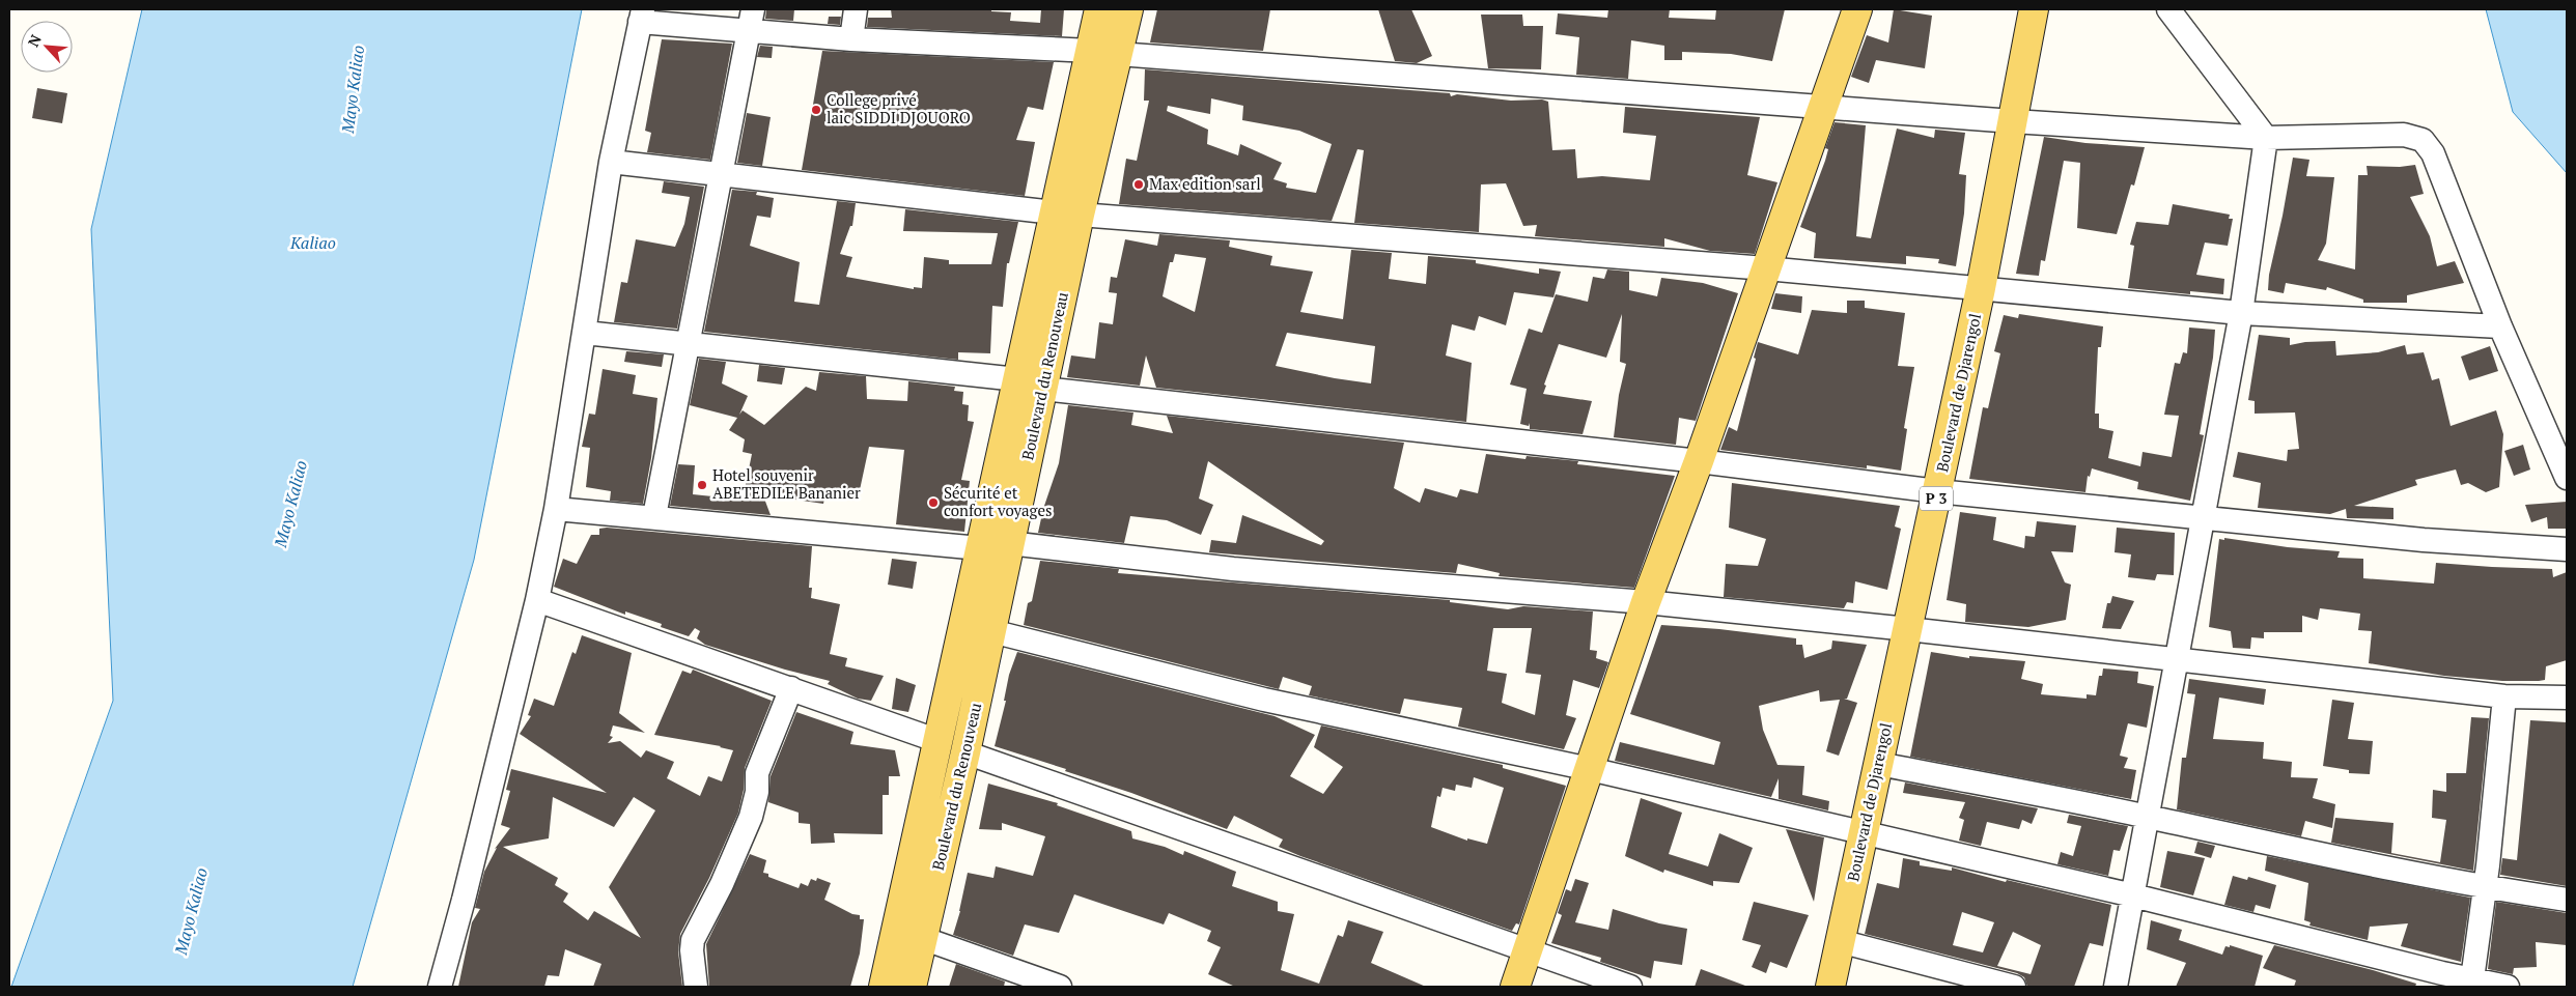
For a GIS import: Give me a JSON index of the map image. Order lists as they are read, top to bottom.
{
  "streets": {
    "main road": ["Boulevard du Renouveau", "Boulevard de Djarengol", "P 3"]
  },
  "water": ["Mayo Kaliao", "Kaliao"],
  "places": [
    "College privé laic SIDDI DJOUORO",
    "Max edition sarl",
    "Hotel souvenir ABETEDILE Bananier",
    "Sécurité et confort voyages"
  ],
  "north": "top left"
}
